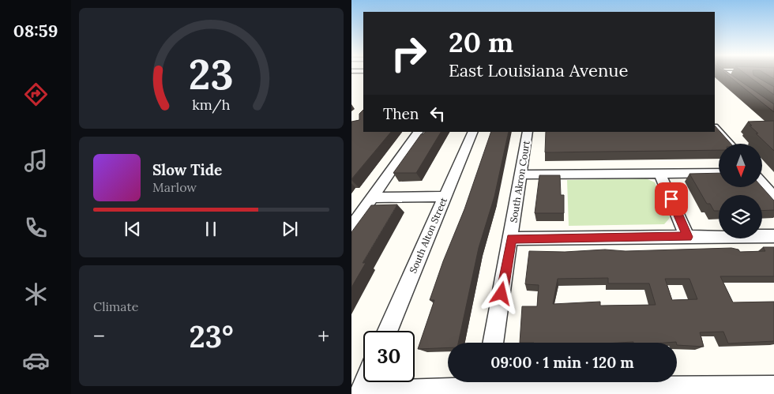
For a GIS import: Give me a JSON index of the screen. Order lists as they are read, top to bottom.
{
  "streets": {
    "street": ["South Akron Court", "South Alton Street"]
  },
  "north": "bottom",
  "page": {
    "tabs": "08:59",
    "turn": ["20 m", "East Louisiana Avenue"],
    "then": "Then",
    "song": ["Slow Tide", "Marlow"],
    "tile": "Climate",
    "heat": ["−", "23°", "+"],
    "limit": "30",
    "trip": "09:00 · 1 min · 120 m",
    "gauge": ["23", "km/h"]
  }
}
